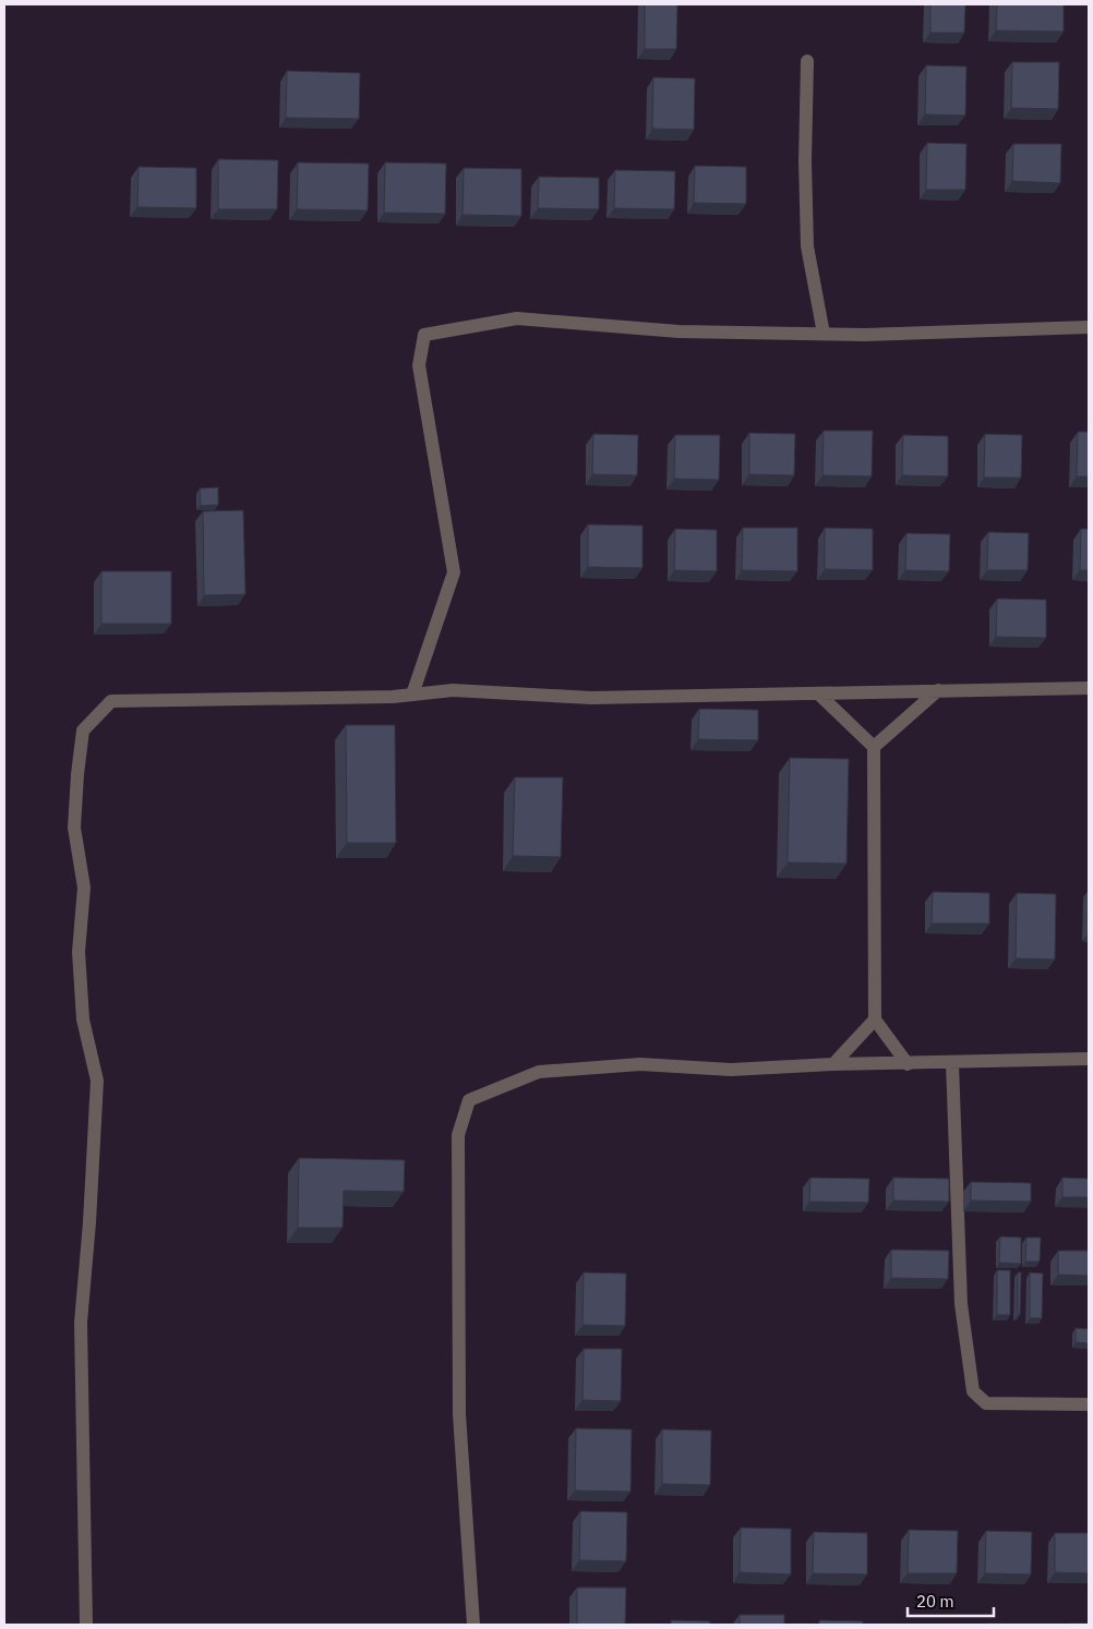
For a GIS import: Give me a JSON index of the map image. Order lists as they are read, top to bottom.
{
  "scale_bar": "20 m"
}
